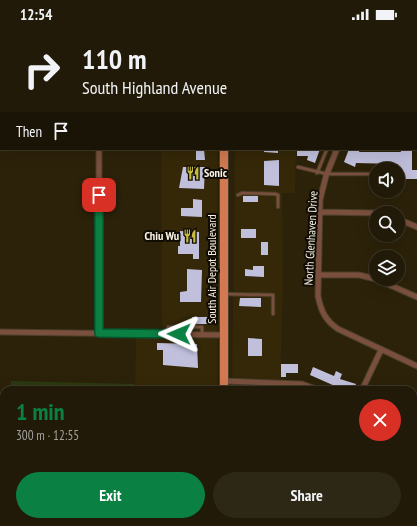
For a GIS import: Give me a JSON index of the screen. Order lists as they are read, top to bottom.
{
  "streets": {
    "main road": ["South Air Depot Boulevard"],
    "street": ["North Glenhaven Drive"]
  },
  "places": {
    "restaurant": ["Sonic", "Chiu Wu"]
  },
  "page": {
    "status": "12:54",
    "turn": ["110 m", "South Highland Avenue"],
    "then": "Then",
    "heading": ["1 min", "300 m · 12:55"],
    "buttons": ["Exit", "Share"]
  }
}
